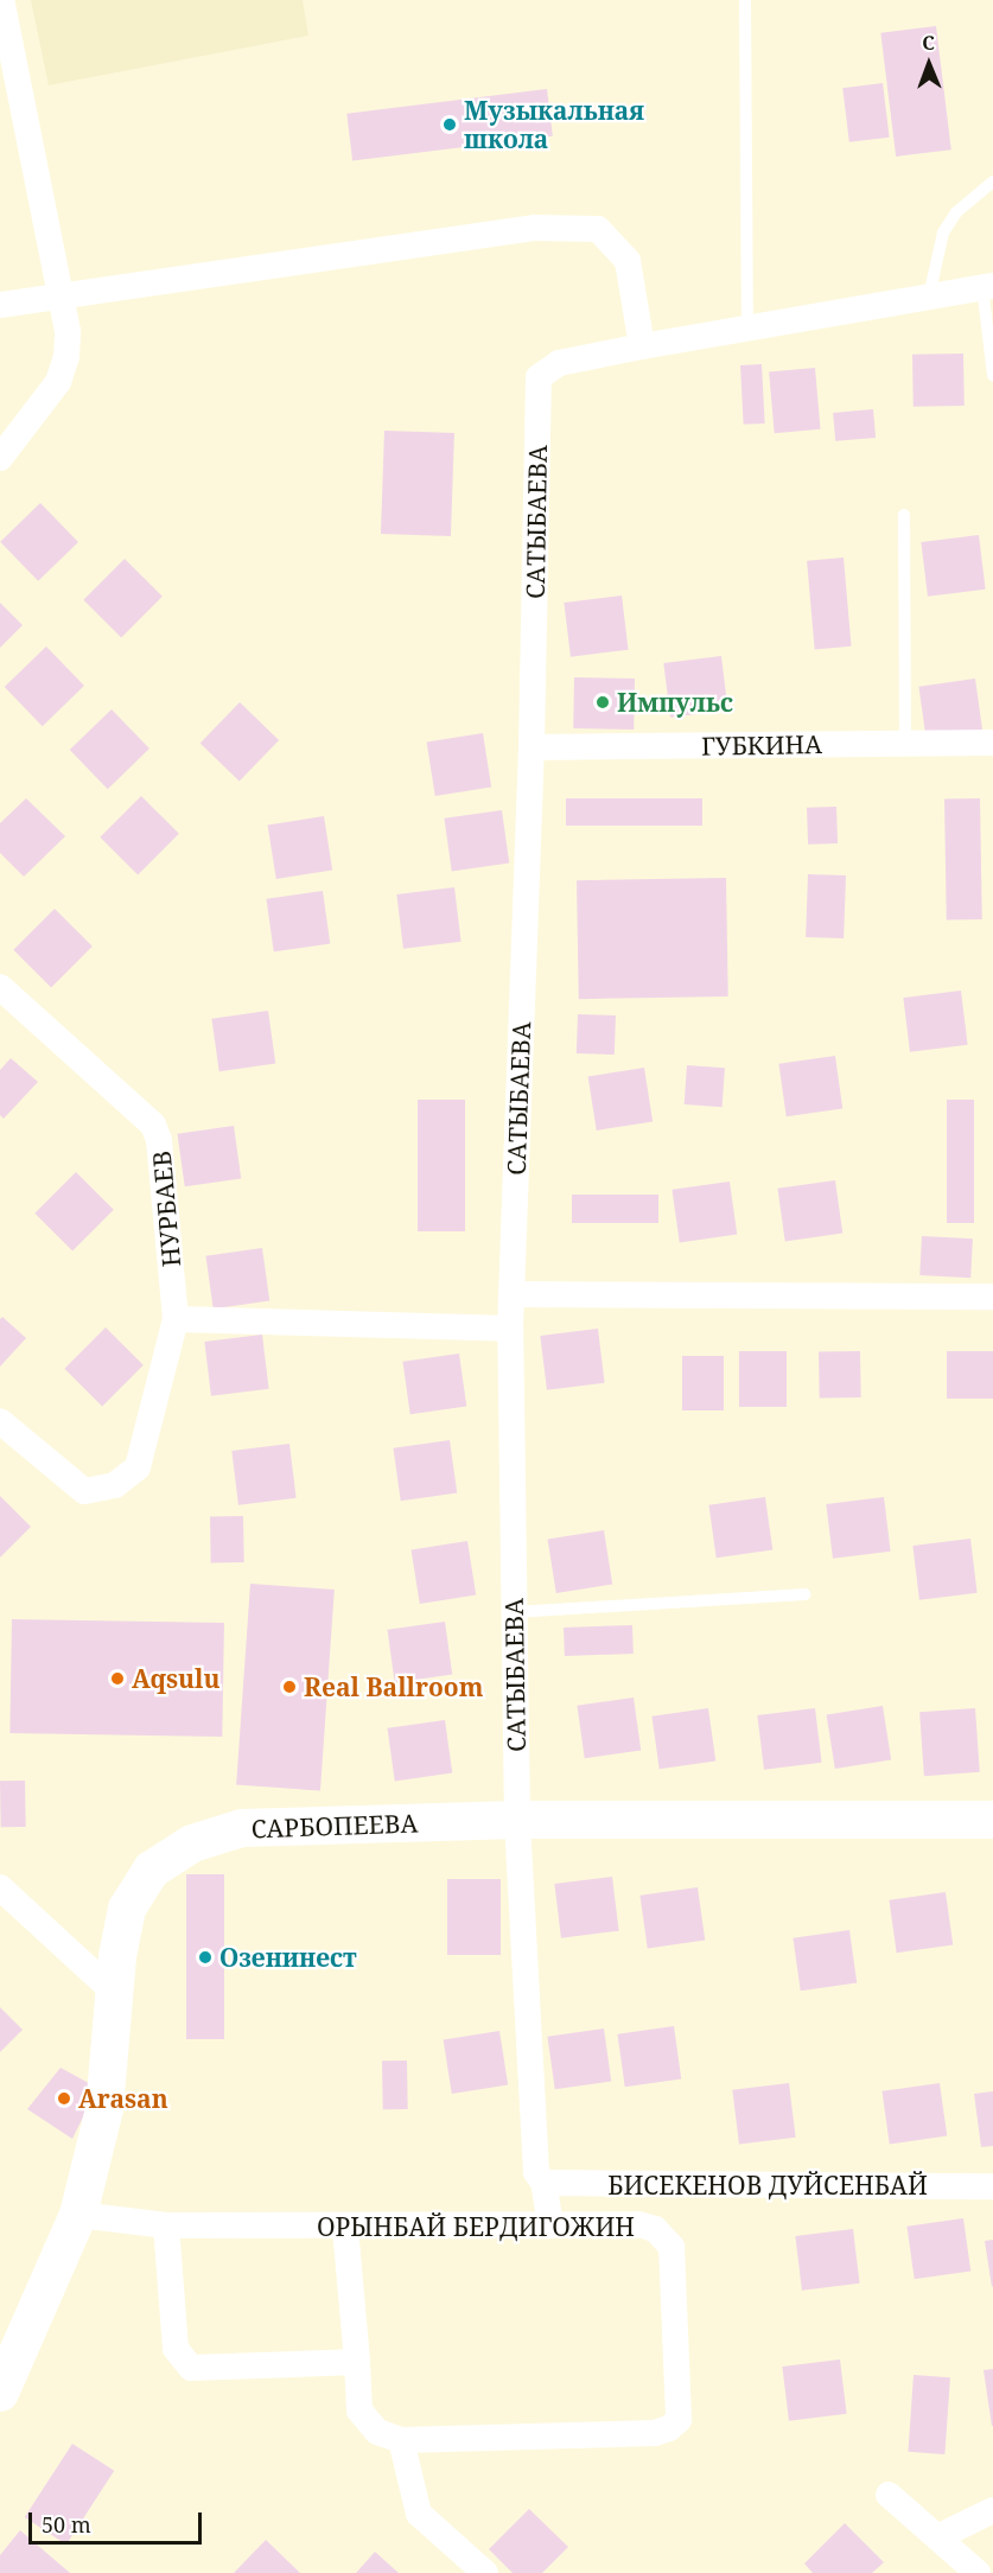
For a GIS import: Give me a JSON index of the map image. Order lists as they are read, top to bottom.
{
  "streets": {
    "street": [
      "САТЫБАЕВА",
      "ГУБКИНА",
      "НУРБАЕВ",
      "САРБОПЕЕВА",
      "БИСЕКЕНОВ ДУЙСЕНБАЙ",
      "ОРЫНБАЙ БЕРДИГОЖИН"
    ]
  },
  "crossings": [
    ["САТЫБАЕВА", "ГУБКИНА"],
    ["САТЫБАЕВА", "САРБОПЕЕВА"],
    ["САТЫБАЕВА", "БИСЕКЕНОВ ДУЙСЕНБАЙ"],
    ["САТЫБАЕВА", "ОРЫНБАЙ БЕРДИГОЖИН"],
    ["САРБОПЕЕВА", "ОРЫНБАЙ БЕРДИГОЖИН"]
  ],
  "places": [
    "Музыкальная школа",
    "Импульс",
    "Aqsulu",
    "Real Ballroom",
    "Озенинест",
    "Arasan"
  ],
  "scale_bar": "50 m",
  "north": "top"
}
